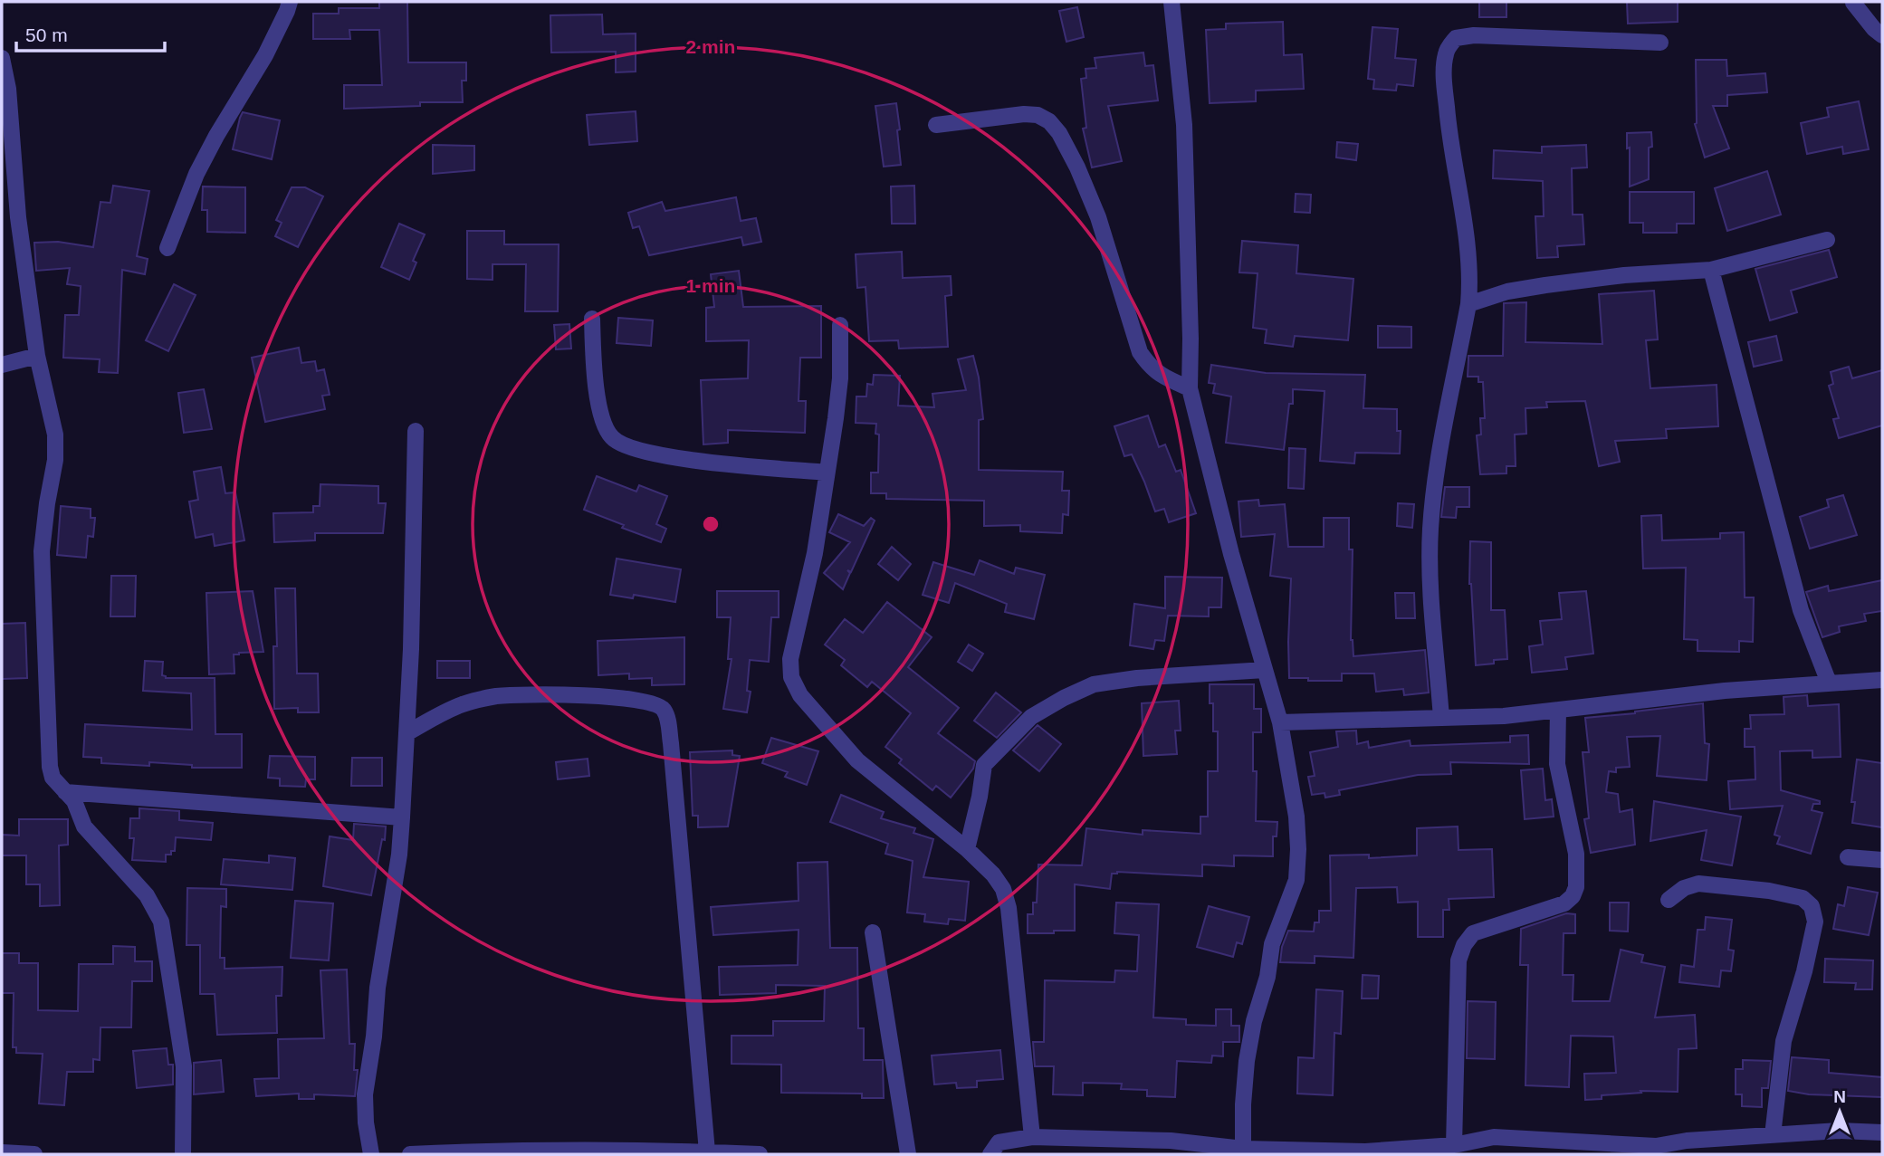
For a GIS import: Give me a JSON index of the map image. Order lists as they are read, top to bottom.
{
  "scale_bar": "50 m",
  "north": "top",
  "rings": ["2 min", "1 min"]
}
